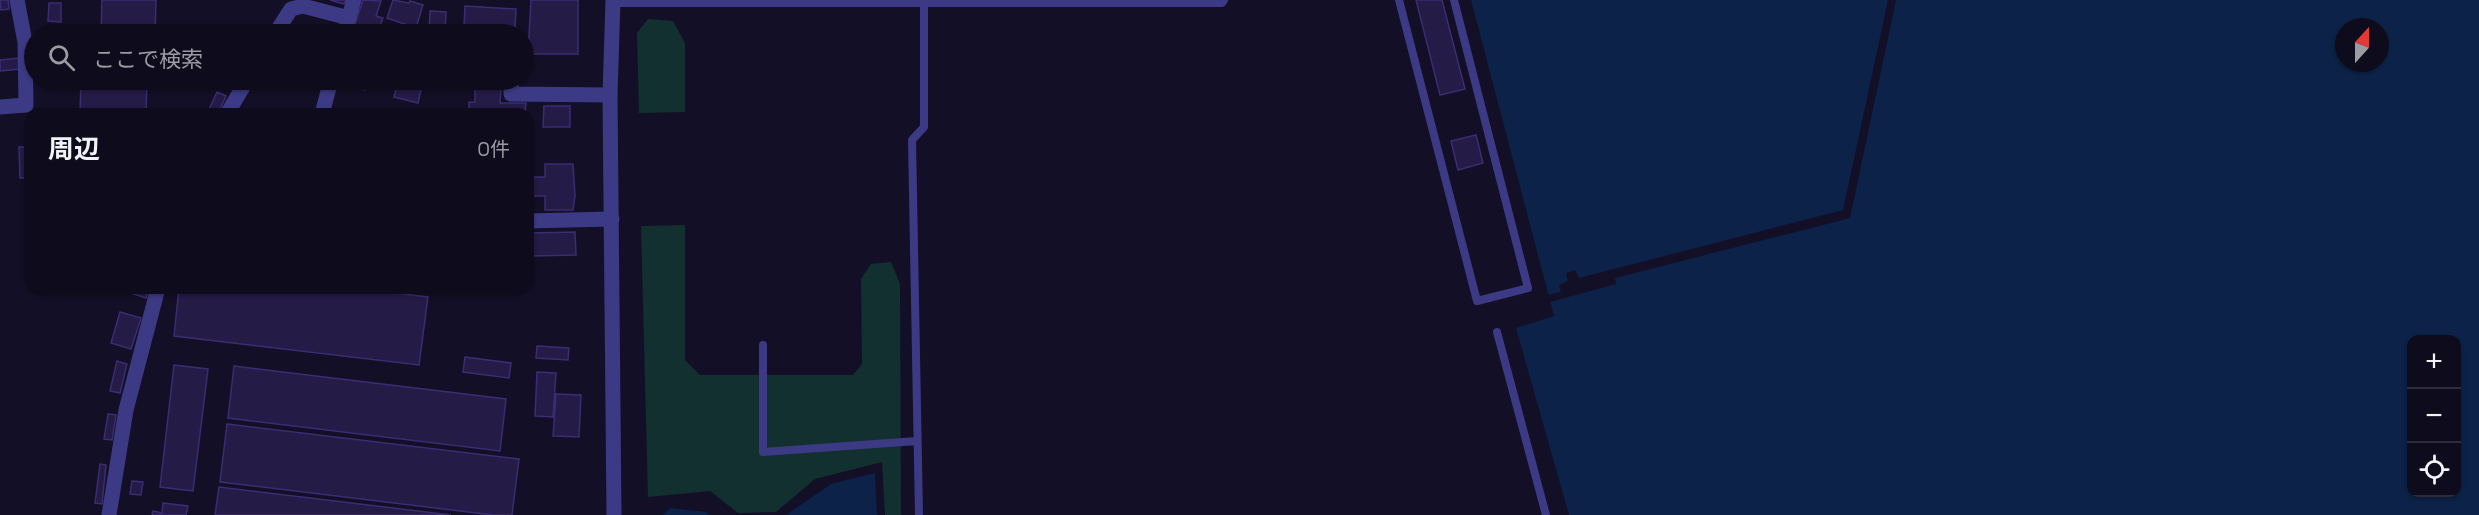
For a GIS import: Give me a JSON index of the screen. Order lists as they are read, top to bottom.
{
  "north": "top",
  "page": {
    "search": "ここで検索",
    "heading": ["周辺", "0件"],
    "map_buttons": ["+", "−"]
  }
}
